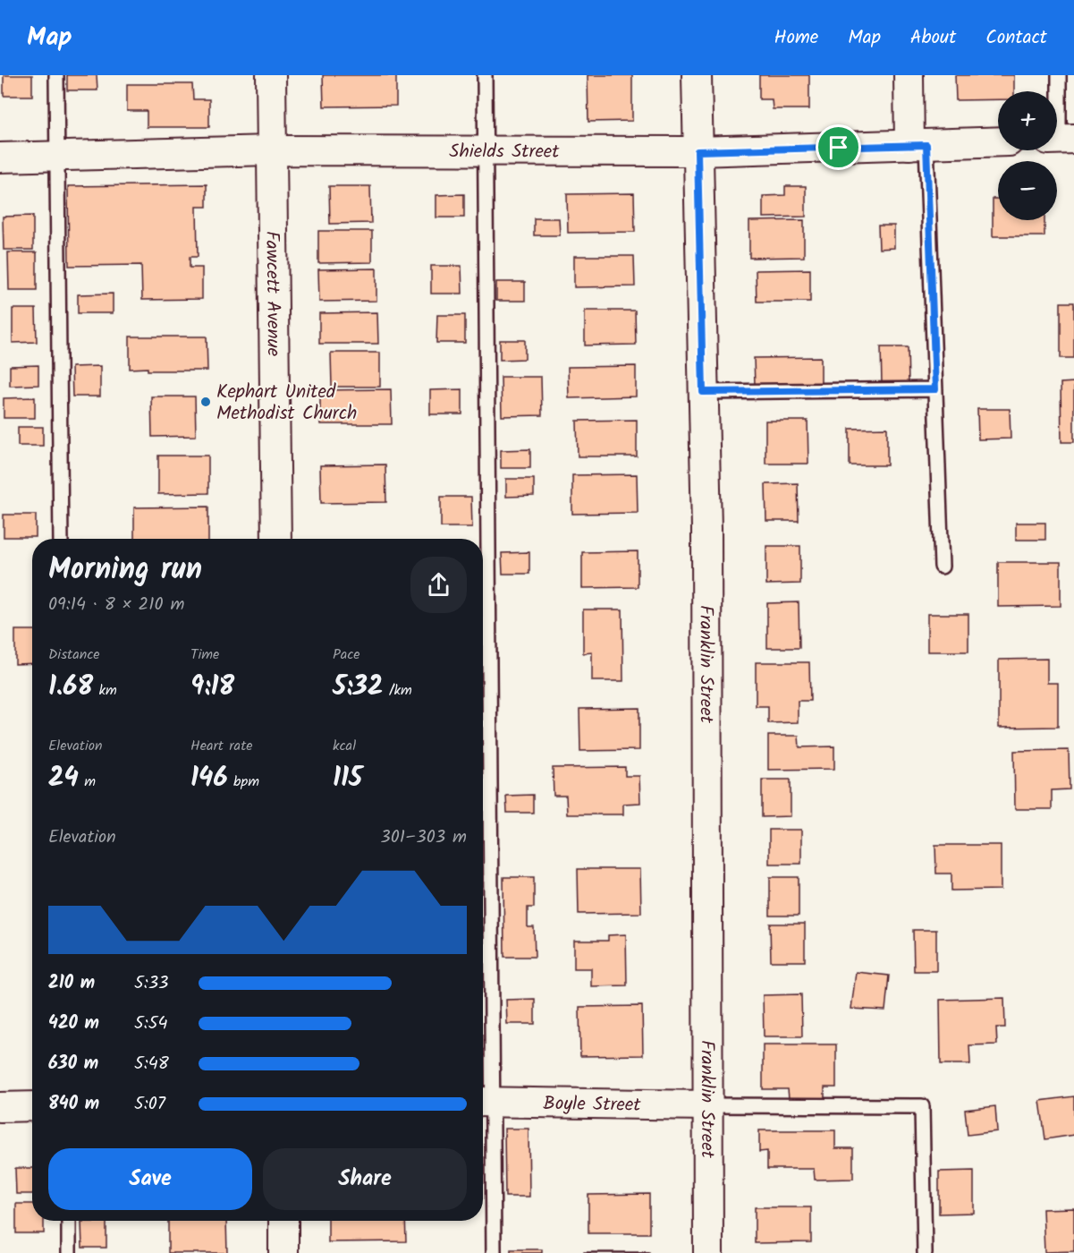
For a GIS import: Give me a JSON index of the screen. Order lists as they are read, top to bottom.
{
  "streets": {
    "street": [
      "Shields Street",
      "Fawcett Avenue",
      "Franklin Street",
      "Boyle Street"
    ]
  },
  "crossings": [
    ["Shields Street", "Fawcett Avenue"],
    ["Shields Street", "Franklin Street"],
    ["Franklin Street", "Boyle Street"]
  ],
  "places": ["Kephart United Methodist Church"],
  "page": {
    "header": "Map",
    "nav": [
      "Home",
      "Map",
      "About",
      "Contact"
    ],
    "map_buttons": ["+", "−"],
    "heading": ["Morning run", "09:14 · 8 × 210 m"],
    "stats": [
      ["Distance", "1.68 km"],
      ["Time", "9:18"],
      ["Pace", "5:32 /km"],
      ["Elevation", "24 m"],
      ["Heart rate", "146 bpm"],
      ["kcal", "115"]
    ],
    "chart": ["Elevation", "301–303 m"],
    "list": [
      {
        "name": "210 m",
        "note": "5:33"
      },
      {
        "name": "420 m",
        "note": "5:54"
      },
      {
        "name": "630 m",
        "note": "5:48"
      },
      {
        "name": "840 m",
        "note": "5:07"
      }
    ],
    "buttons": ["Save", "Share"]
  }
}
